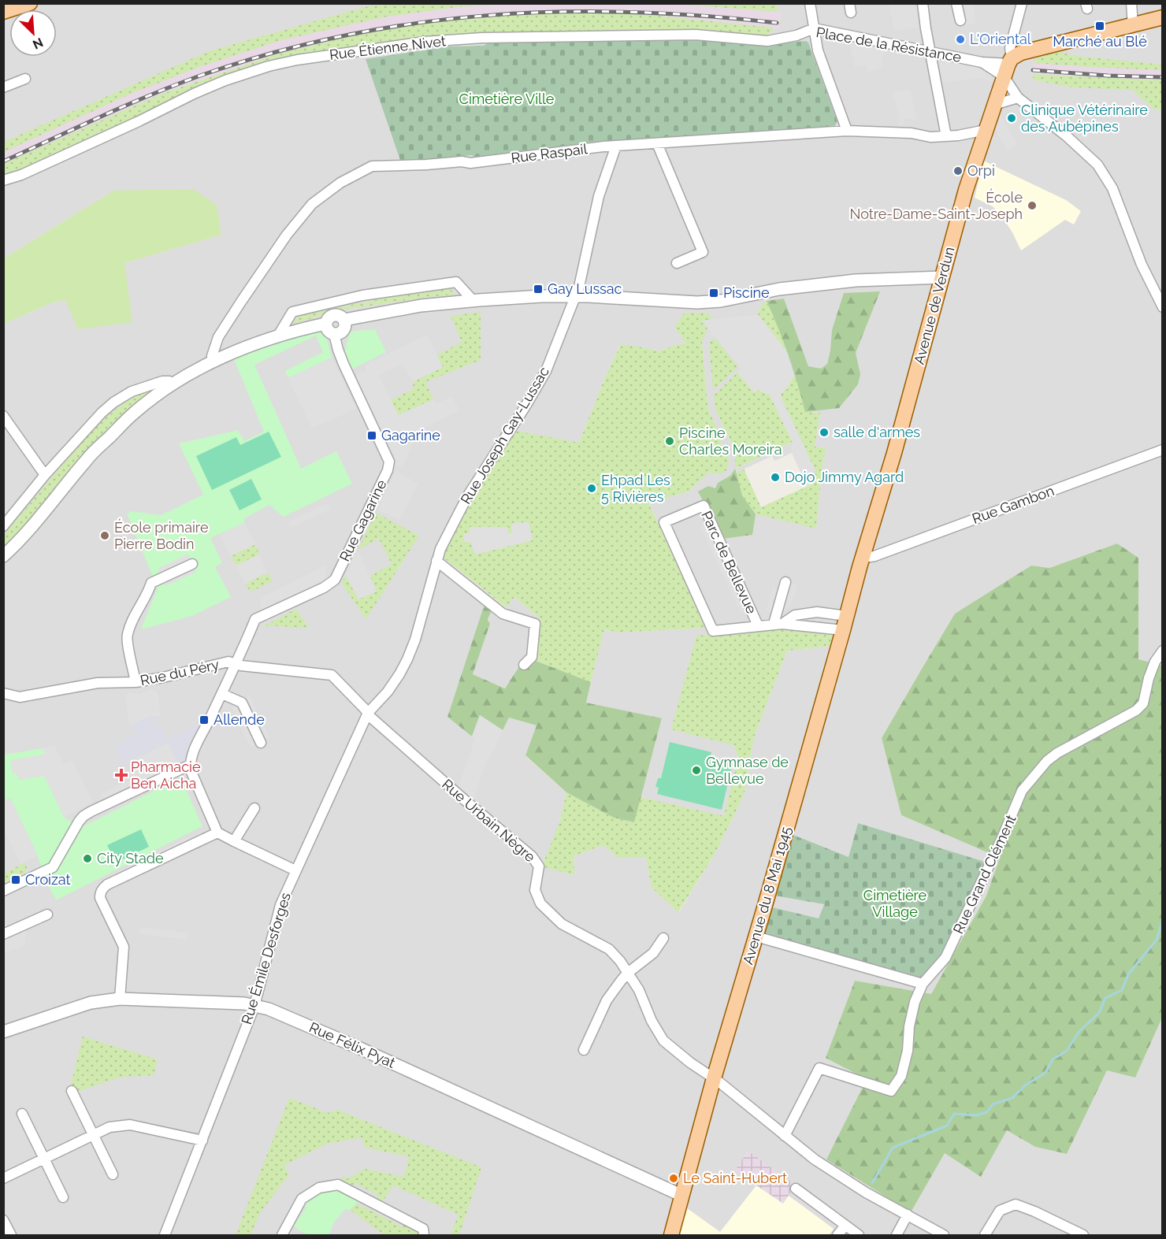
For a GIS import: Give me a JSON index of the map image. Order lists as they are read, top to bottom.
{
  "streets": {
    "main road": ["Avenue de Verdun", "Avenue du 8 Mai 1945"],
    "street": [
      "Place de la Résistance",
      "Rue Étienne Nivet",
      "Rue Raspail",
      "Rue Joseph Gay-Lussac",
      "Rue Gambon",
      "Rue Gagarine",
      "Parc de Bellevue",
      "Rue du Péry",
      "Rue Urbain Nègre",
      "Rue Grand Clément",
      "Rue Émile Desforges",
      "Rue Félix Pyat"
    ]
  },
  "crossings": [
    ["Place de la Résistance", "Rue Étienne Nivet"],
    ["Place de la Résistance", "Avenue de Verdun"],
    ["Rue Raspail", "Avenue de Verdun"],
    ["Rue Raspail", "Rue Joseph Gay-Lussac"],
    ["Avenue de Verdun", "Rue Gambon"],
    ["Avenue de Verdun", "Avenue du 8 Mai 1945"],
    ["Rue Joseph Gay-Lussac", "Rue du Péry"],
    ["Rue Joseph Gay-Lussac", "Rue Urbain Nègre"],
    ["Rue Joseph Gay-Lussac", "Rue Émile Desforges"],
    ["Rue Gambon", "Avenue du 8 Mai 1945"],
    ["Rue Gagarine", "Rue du Péry"],
    ["Parc de Bellevue", "Avenue du 8 Mai 1945"],
    ["Rue du Péry", "Rue Urbain Nègre"],
    ["Rue du Péry", "Rue Émile Desforges"],
    ["Rue Urbain Nègre", "Rue Grand Clément"],
    ["Rue Urbain Nègre", "Avenue du 8 Mai 1945"],
    ["Rue Urbain Nègre", "Rue Émile Desforges"],
    ["Avenue du 8 Mai 1945", "Rue Félix Pyat"],
    ["Rue Émile Desforges", "Rue Félix Pyat"]
  ],
  "parks": ["Cimetière Ville", "Cimetière Village"],
  "places": {
    "transit": [
      "Marché au Blé",
      "Gay Lussac",
      "Piscine",
      "Gagarine",
      "Allende",
      "Croizat"
    ],
    "other": [
      "L'Oriental",
      "Clinique Vétérinaire des Aubépines",
      "Orpi",
      "École Notre-Dame-Saint-Joseph",
      "salle d'armes",
      "Piscine Charles Moreira",
      "Dojo Jimmy Agard",
      "Ehpad Les 5 Rivières",
      "École primaire Pierre Bodin",
      "Gymnase de Bellevue",
      "City Stade",
      "Le Saint-Hubert"
    ],
    "health": ["Pharmacie Ben Aicha"]
  },
  "north": "bottom right"
}
